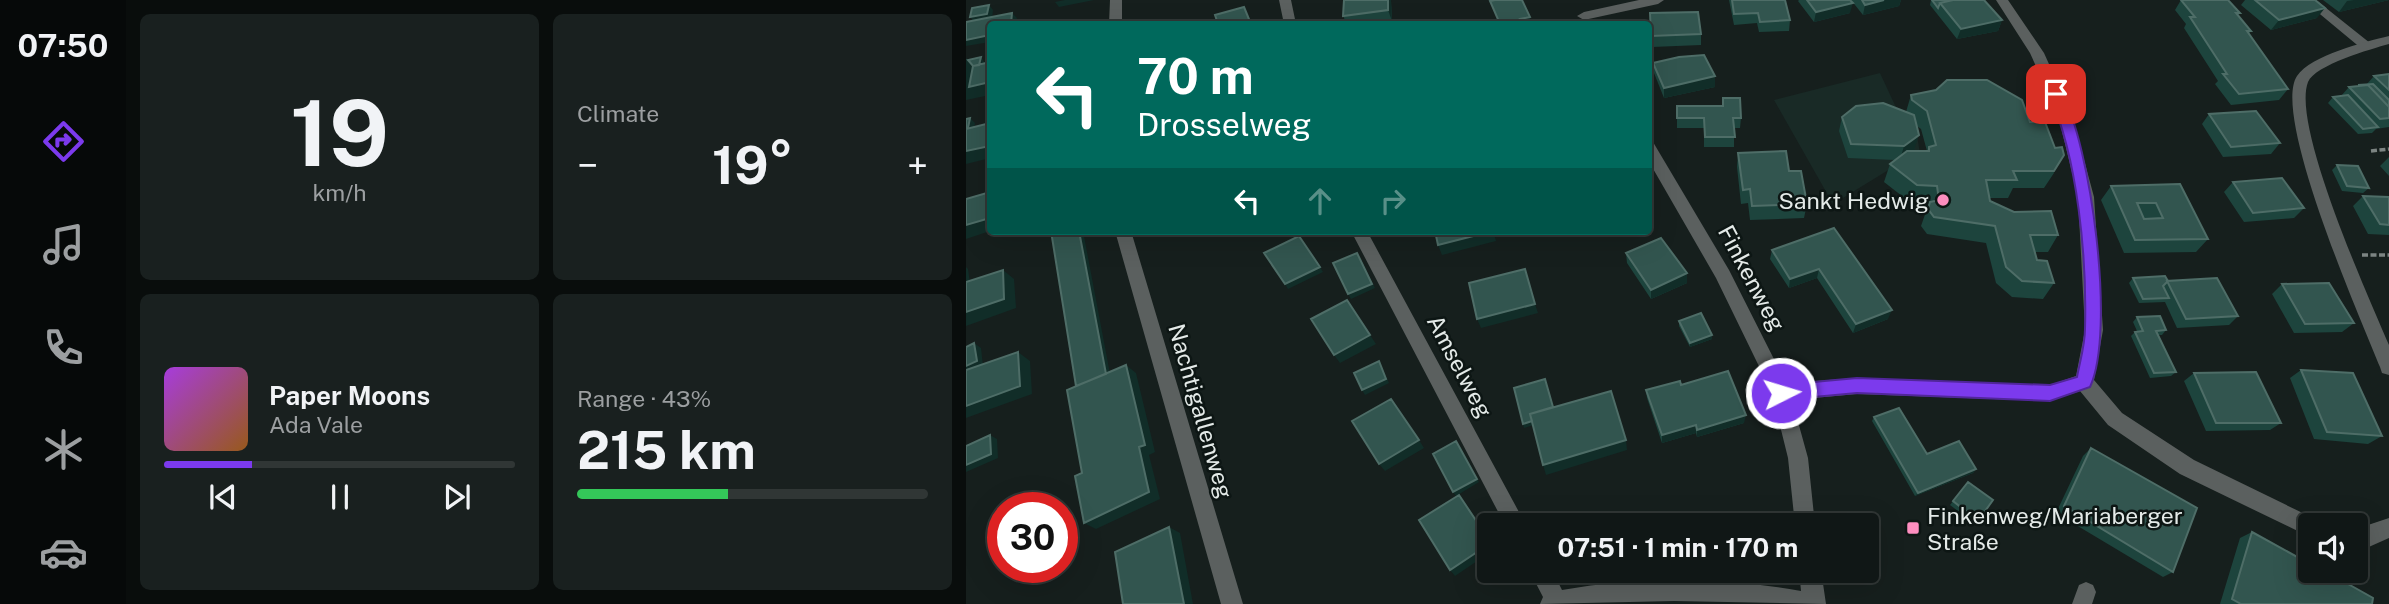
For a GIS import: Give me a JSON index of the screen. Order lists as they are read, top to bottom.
{
  "streets": {
    "street": ["Finkenweg", "Amselweg", "Nachtigallenweg"]
  },
  "places": {
    "other": ["Sankt Hedwig"],
    "transit": ["Finkenweg/Mariaberger Straße"]
  },
  "page": {
    "tabs": "07:50",
    "tile": [
      ["19", "km/h"],
      "Climate",
      ["Range · 43%", "215 km"]
    ],
    "turn": ["70 m", "Drosselweg"],
    "heat": ["−", "19°", "+"],
    "song": ["Paper Moons", "Ada Vale"],
    "limit": "30",
    "trip": "07:51 · 1 min · 170 m"
  }
}
